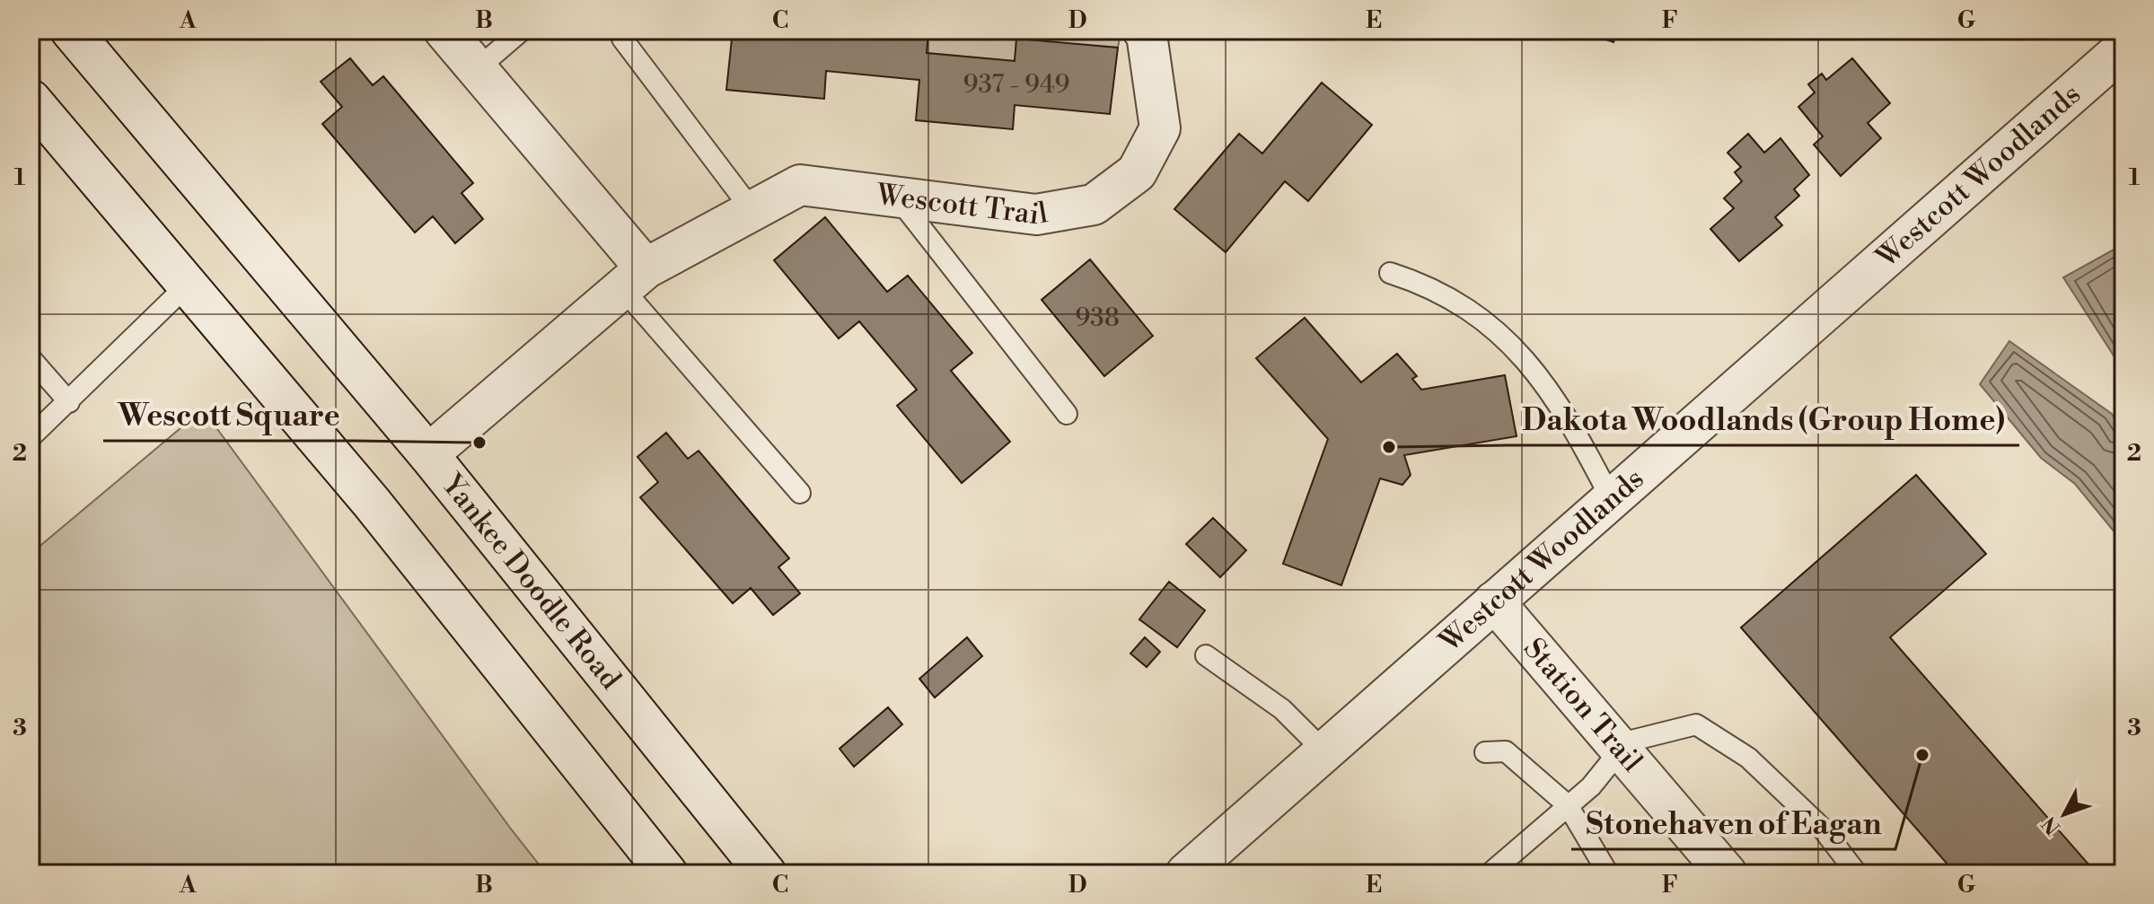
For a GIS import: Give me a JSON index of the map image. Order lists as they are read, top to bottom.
{
  "streets": {
    "street": [
      "Westcott Woodlands",
      "Wescott Trail",
      "Yankee Doodle Road",
      "Station Trail"
    ]
  },
  "crossings": [
    ["Westcott Woodlands", "Station Trail"],
    ["Wescott Trail", "Yankee Doodle Road"]
  ],
  "places": ["Wescott Square", "Dakota Woodlands (Group Home)", "Stonehaven of Eagan"],
  "house_numbers": ["937 - 949", "938"],
  "north": "bottom left",
  "grid": {
    "columns": [
      "A",
      "B",
      "C",
      "D",
      "E",
      "F",
      "G"
    ],
    "rows": ["1", "2", "3"]
  }
}
